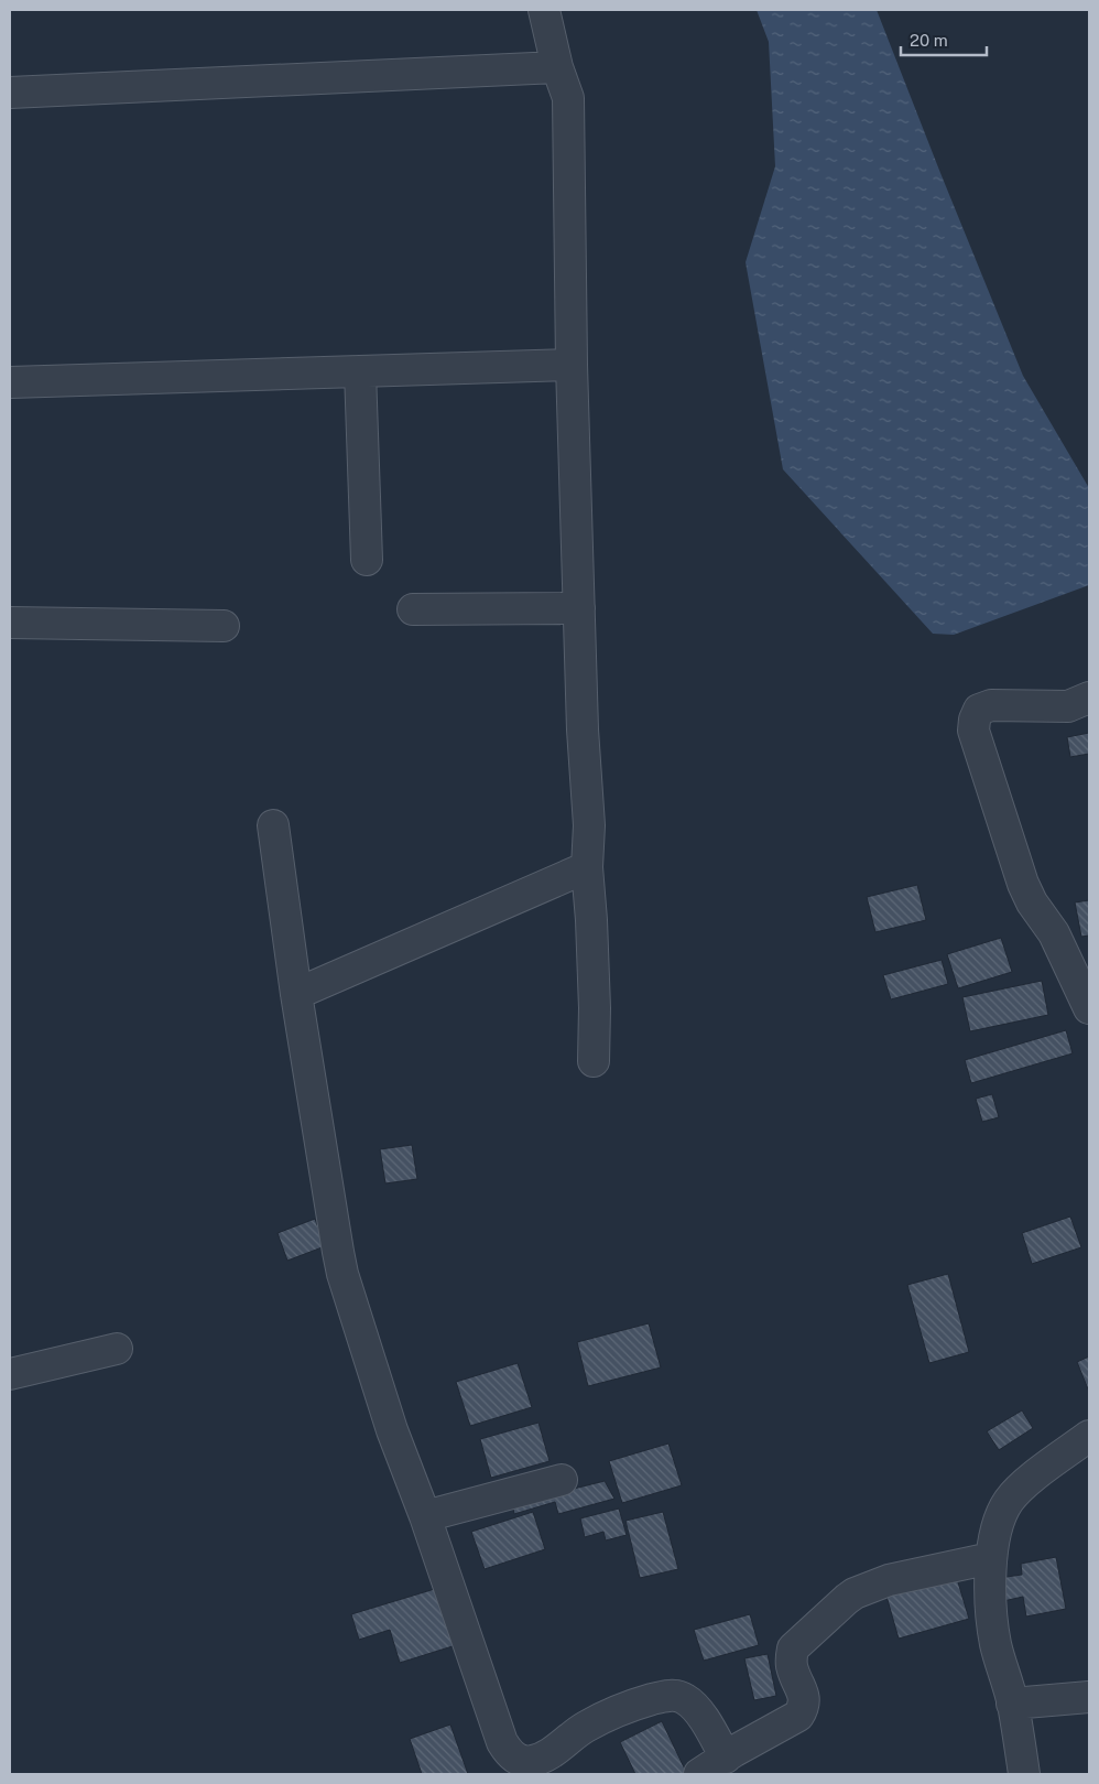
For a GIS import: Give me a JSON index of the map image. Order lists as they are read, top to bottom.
{
  "scale_bar": "20 m"
}
